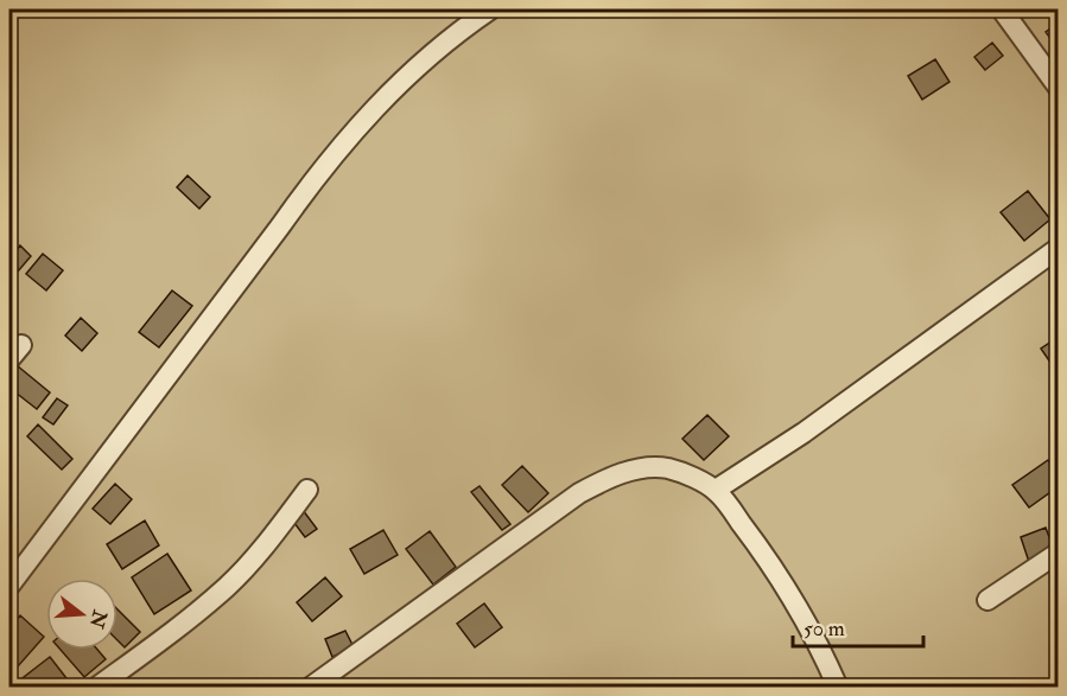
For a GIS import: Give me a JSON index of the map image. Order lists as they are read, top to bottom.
{
  "scale_bar": "50 m",
  "north": "right"
}
